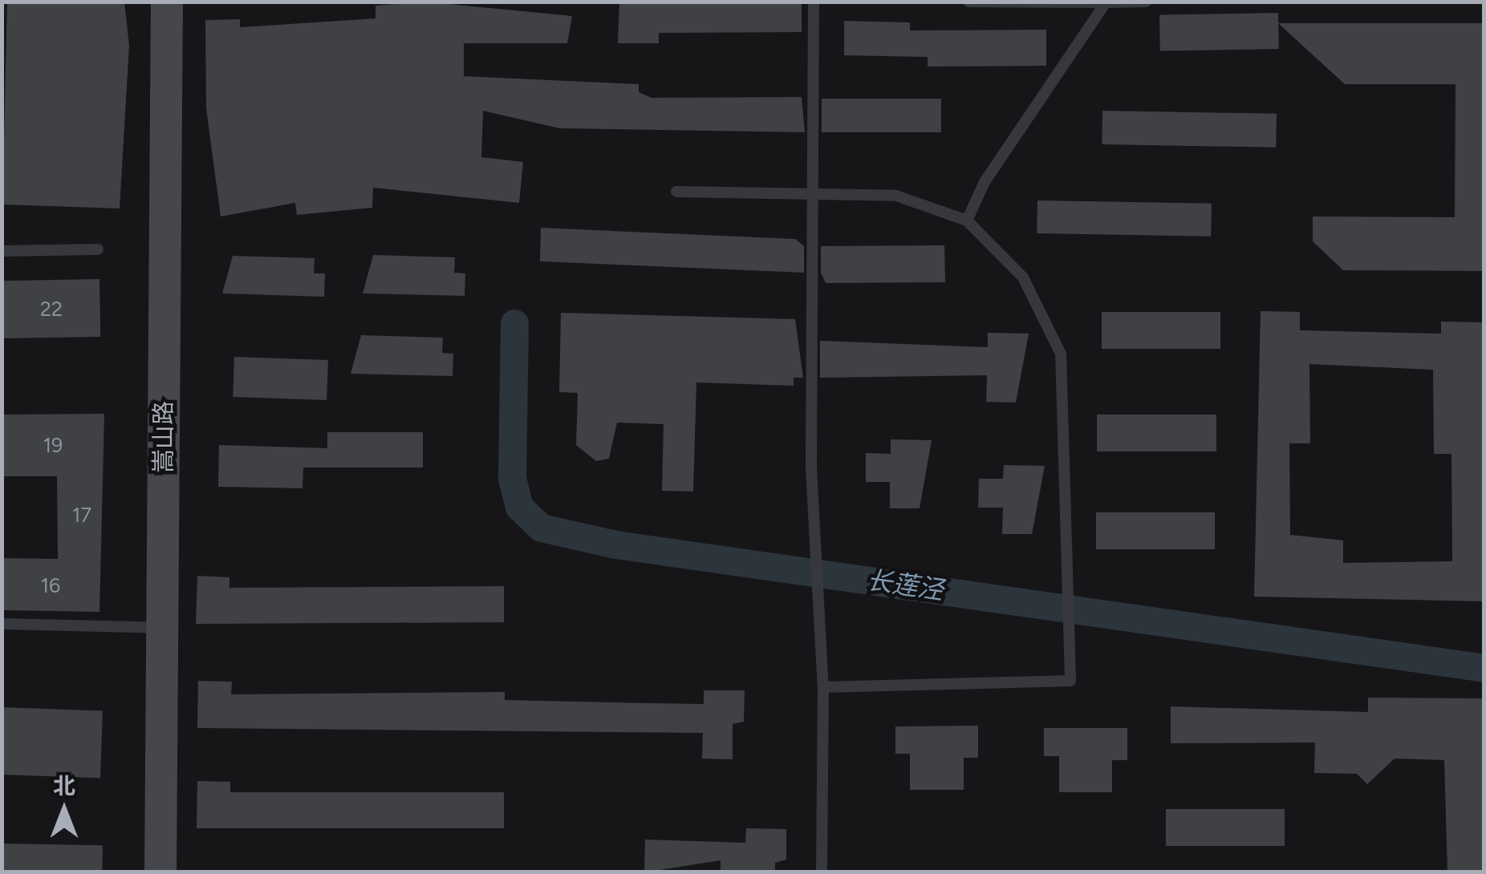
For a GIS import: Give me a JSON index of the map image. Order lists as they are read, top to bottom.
{
  "streets": {
    "street": ["嵩山路"]
  },
  "water": ["长莲泾"],
  "house_numbers": [
    "22",
    "19",
    "17",
    "16"
  ],
  "north": "top"
}
